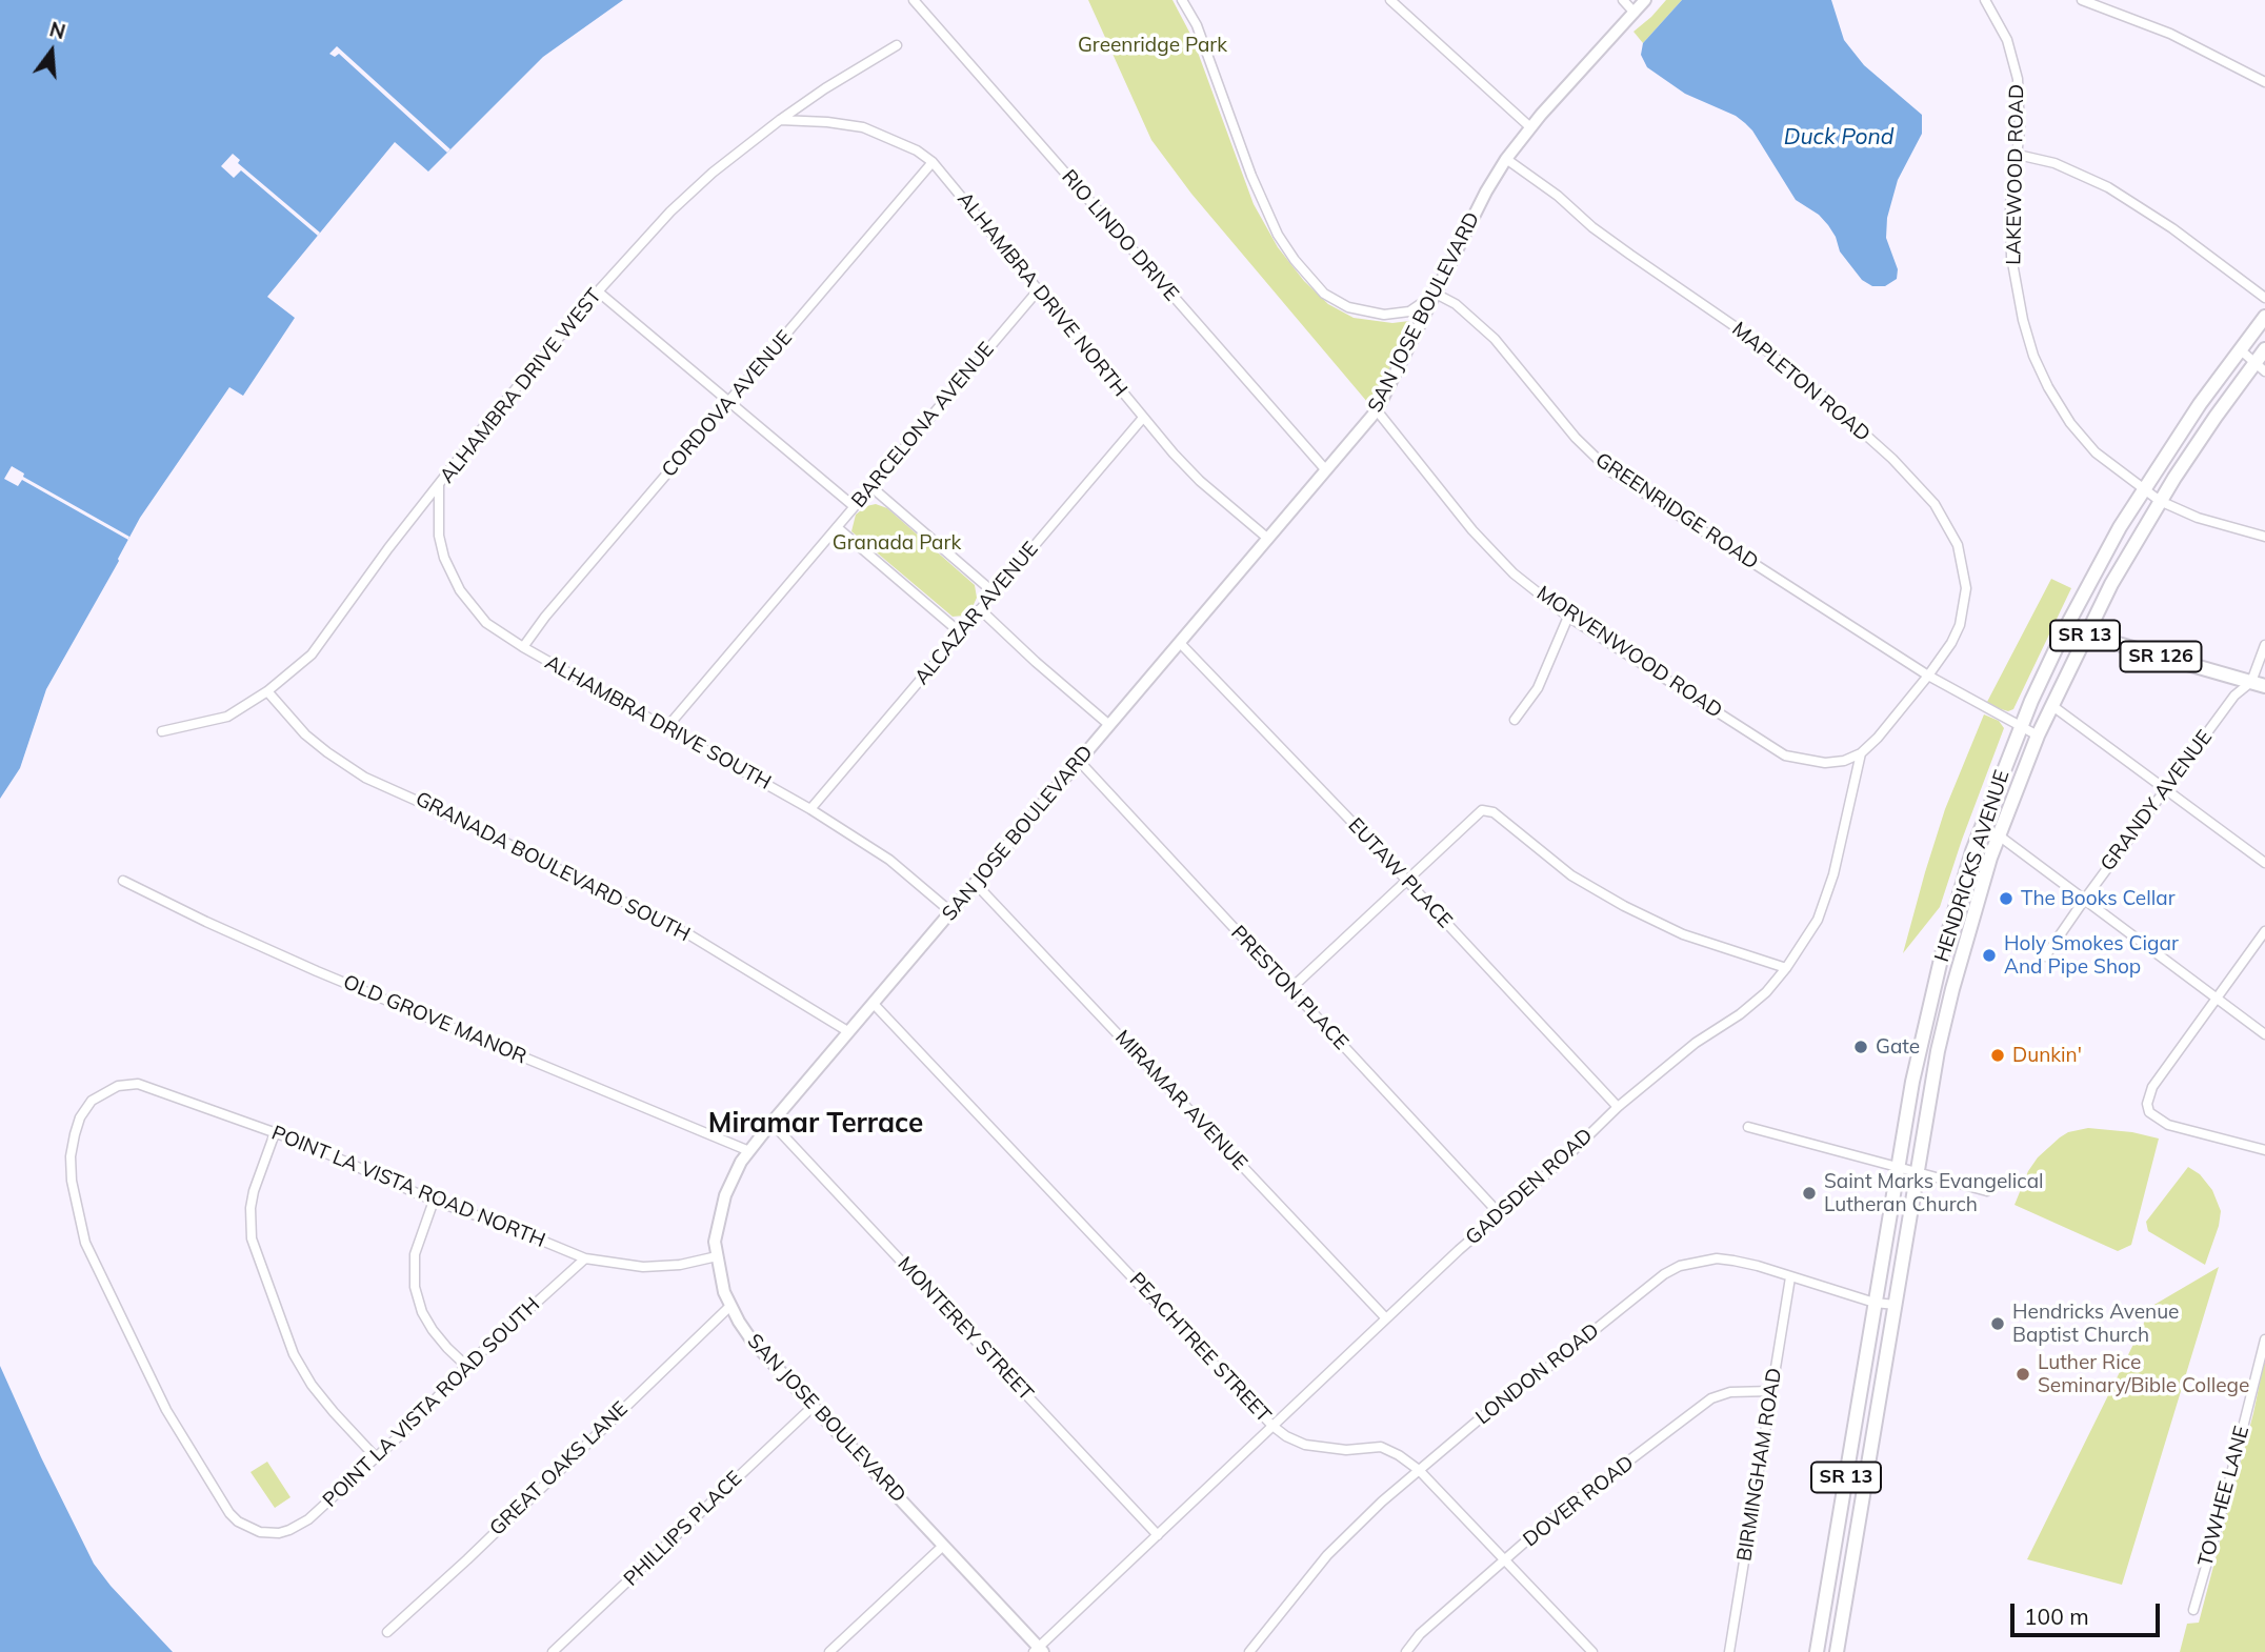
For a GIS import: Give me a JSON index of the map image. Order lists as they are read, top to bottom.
{
  "streets": {
    "main road": ["SR 13", "SR 126", "HENDRICKS AVENUE"],
    "street": [
      "LAKEWOOD ROAD",
      "RIO LINDO DRIVE",
      "ALHAMBRA DRIVE NORTH",
      "SAN JOSE BOULEVARD",
      "MAPLETON ROAD",
      "ALHAMBRA DRIVE WEST",
      "CORDOVA AVENUE",
      "BARCELONA AVENUE",
      "GREENRIDGE ROAD",
      "ALCAZAR AVENUE",
      "MORVENWOOD ROAD",
      "ALHAMBRA DRIVE SOUTH",
      "GRANDY AVENUE",
      "GRANADA BOULEVARD SOUTH",
      "EUTAW PLACE",
      "PRESTON PLACE",
      "OLD GROVE MANOR",
      "MIRAMAR AVENUE",
      "POINT LA VISTA ROAD NORTH",
      "GADSDEN ROAD",
      "MONTEREY STREET",
      "PEACHTREE STREET",
      "LONDON ROAD",
      "POINT LA VISTA ROAD SOUTH",
      "BIRMINGHAM ROAD",
      "GREAT OAKS LANE",
      "TOWHEE LANE",
      "DOVER ROAD",
      "PHILLIPS PLACE"
    ]
  },
  "crossings": [
    ["LAKEWOOD ROAD", "HENDRICKS AVENUE"],
    ["RIO LINDO DRIVE", "SAN JOSE BOULEVARD"],
    ["ALHAMBRA DRIVE NORTH", "SAN JOSE BOULEVARD"],
    ["ALHAMBRA DRIVE NORTH", "ALHAMBRA DRIVE WEST"],
    ["ALHAMBRA DRIVE NORTH", "CORDOVA AVENUE"],
    ["ALHAMBRA DRIVE NORTH", "BARCELONA AVENUE"],
    ["ALHAMBRA DRIVE NORTH", "ALCAZAR AVENUE"],
    ["SAN JOSE BOULEVARD", "MAPLETON ROAD"],
    ["SAN JOSE BOULEVARD", "GREENRIDGE ROAD"],
    ["SAN JOSE BOULEVARD", "MORVENWOOD ROAD"],
    ["SAN JOSE BOULEVARD", "ALHAMBRA DRIVE SOUTH"],
    ["SAN JOSE BOULEVARD", "GRANADA BOULEVARD SOUTH"],
    ["SAN JOSE BOULEVARD", "EUTAW PLACE"],
    ["SAN JOSE BOULEVARD", "PRESTON PLACE"],
    ["SAN JOSE BOULEVARD", "OLD GROVE MANOR"],
    ["SAN JOSE BOULEVARD", "MIRAMAR AVENUE"],
    ["SAN JOSE BOULEVARD", "POINT LA VISTA ROAD NORTH"],
    ["SAN JOSE BOULEVARD", "GADSDEN ROAD"],
    ["SAN JOSE BOULEVARD", "MONTEREY STREET"],
    ["SAN JOSE BOULEVARD", "PEACHTREE STREET"],
    ["SAN JOSE BOULEVARD", "GREAT OAKS LANE"],
    ["SAN JOSE BOULEVARD", "PHILLIPS PLACE"],
    ["MAPLETON ROAD", "GREENRIDGE ROAD"],
    ["ALHAMBRA DRIVE WEST", "ALHAMBRA DRIVE SOUTH"],
    ["ALHAMBRA DRIVE WEST", "GRANADA BOULEVARD SOUTH"],
    ["CORDOVA AVENUE", "ALHAMBRA DRIVE SOUTH"],
    ["BARCELONA AVENUE", "ALHAMBRA DRIVE SOUTH"],
    ["GREENRIDGE ROAD", "HENDRICKS AVENUE"],
    ["ALCAZAR AVENUE", "ALHAMBRA DRIVE SOUTH"],
    ["MORVENWOOD ROAD", "GADSDEN ROAD"],
    ["SR 126", "GRANDY AVENUE"],
    ["SR 126", "HENDRICKS AVENUE"],
    ["HENDRICKS AVENUE", "LONDON ROAD"],
    ["EUTAW PLACE", "GADSDEN ROAD"],
    ["PRESTON PLACE", "GADSDEN ROAD"],
    ["MIRAMAR AVENUE", "GADSDEN ROAD"],
    ["POINT LA VISTA ROAD NORTH", "POINT LA VISTA ROAD SOUTH"],
    ["GADSDEN ROAD", "MONTEREY STREET"],
    ["GADSDEN ROAD", "PEACHTREE STREET"],
    ["PEACHTREE STREET", "LONDON ROAD"],
    ["PEACHTREE STREET", "DOVER ROAD"],
    ["LONDON ROAD", "BIRMINGHAM ROAD"],
    ["BIRMINGHAM ROAD", "DOVER ROAD"]
  ],
  "districts": ["Miramar Terrace"],
  "water": ["Duck Pond"],
  "parks": ["Greenridge Park", "Granada Park"],
  "places": [
    "The Books Cellar",
    "Holy Smokes Cigar And Pipe Shop",
    "Gate",
    "Dunkin'",
    "Saint Marks Evangelical Lutheran Church",
    "Hendricks Avenue Baptist Church",
    "Luther Rice Seminary/Bible College"
  ],
  "scale_bar": "100 m",
  "north": "top"
}
